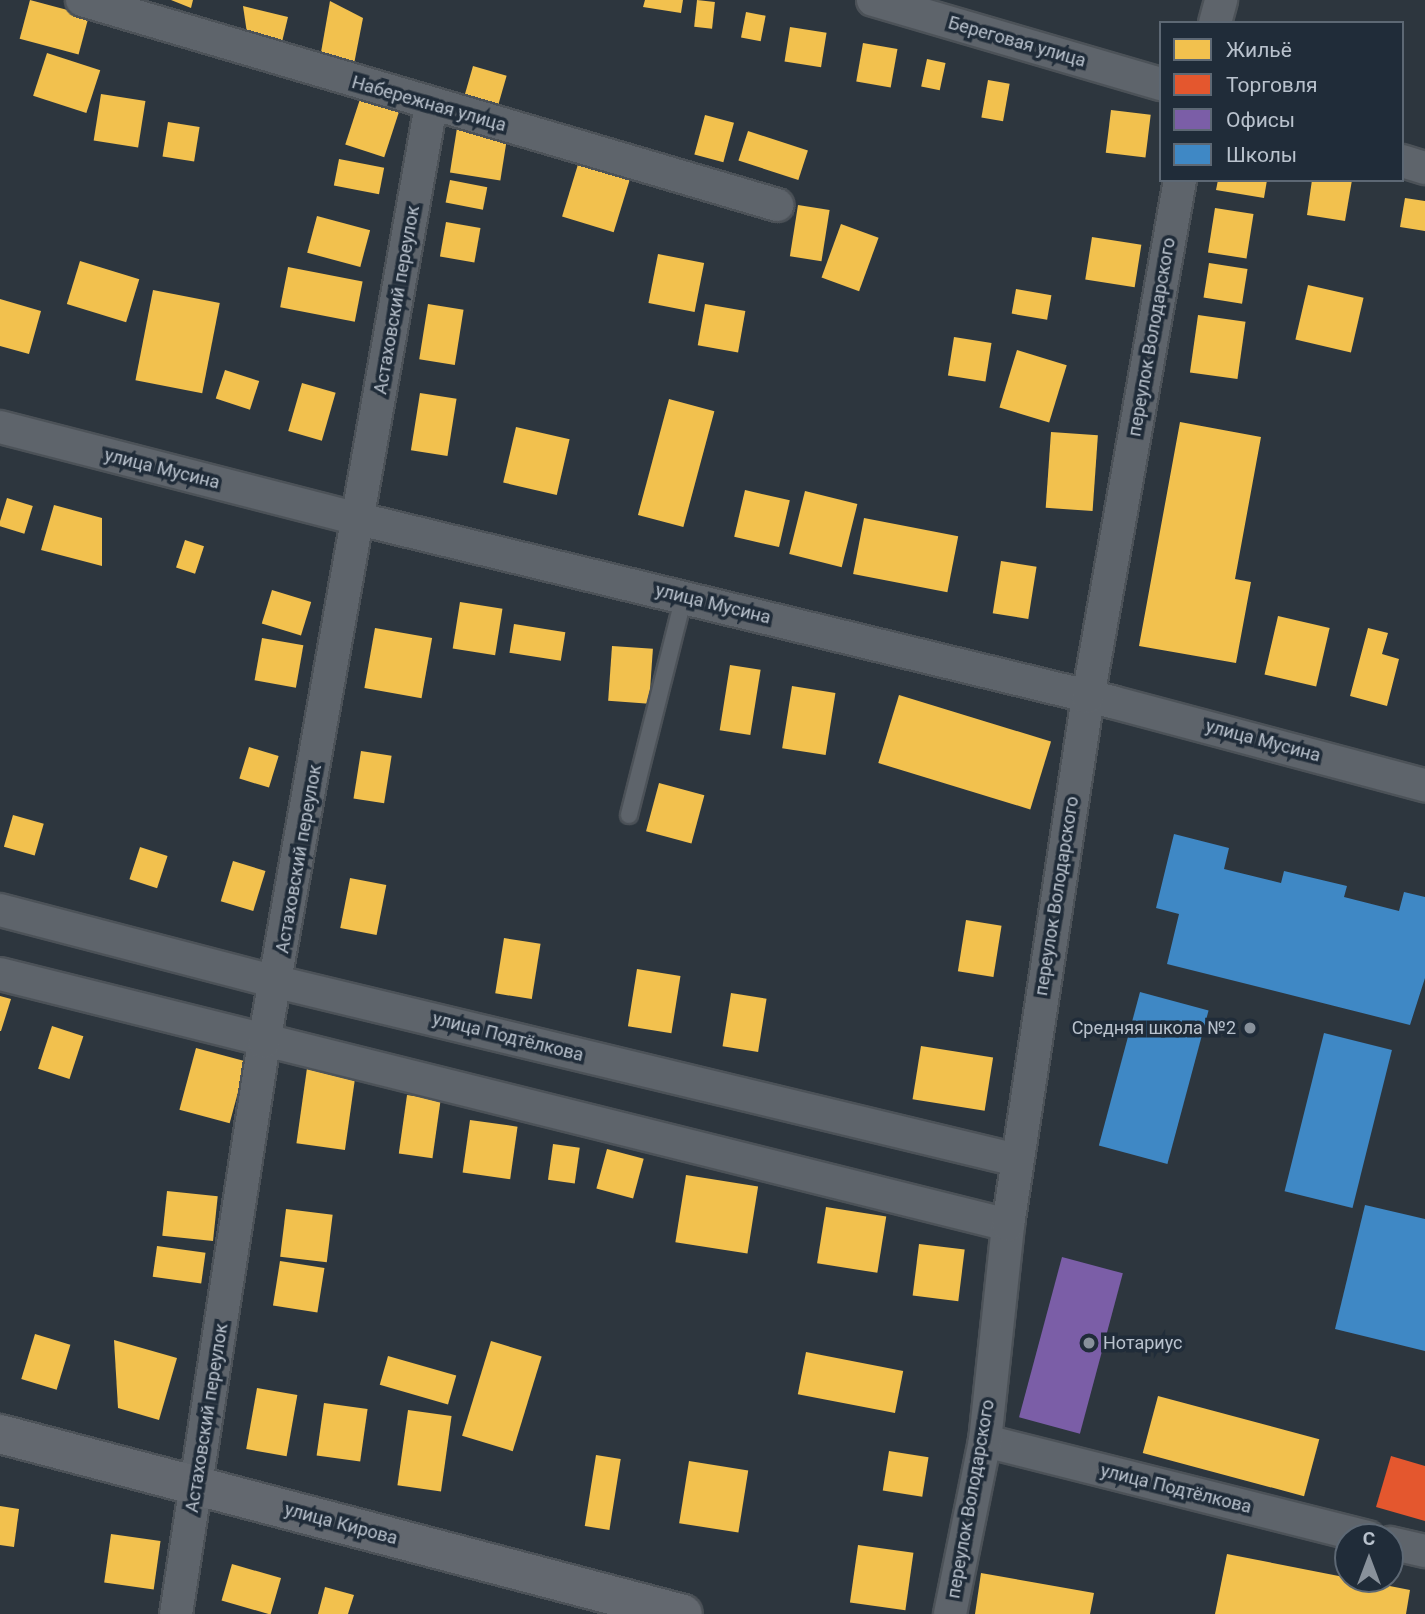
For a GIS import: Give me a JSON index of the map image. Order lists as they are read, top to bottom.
{
  "streets": {
    "street": [
      "Береговая улица",
      "Набережная улица",
      "Астаховский переулок",
      "переулок Володарского",
      "улица Мусина",
      "улица Подтёлкова",
      "улица Кирова"
    ]
  },
  "crossings": [
    ["Набережная улица", "Астаховский переулок"],
    ["Астаховский переулок", "улица Мусина"],
    ["Астаховский переулок", "улица Подтёлкова"],
    ["Астаховский переулок", "улица Кирова"],
    ["переулок Володарского", "улица Мусина"],
    ["переулок Володарского", "улица Подтёлкова"]
  ],
  "places": ["Средняя школа №2", "Нотариус"],
  "legend": [
    "Жильё",
    "Торговля",
    "Офисы",
    "Школы"
  ],
  "north": "top"
}
